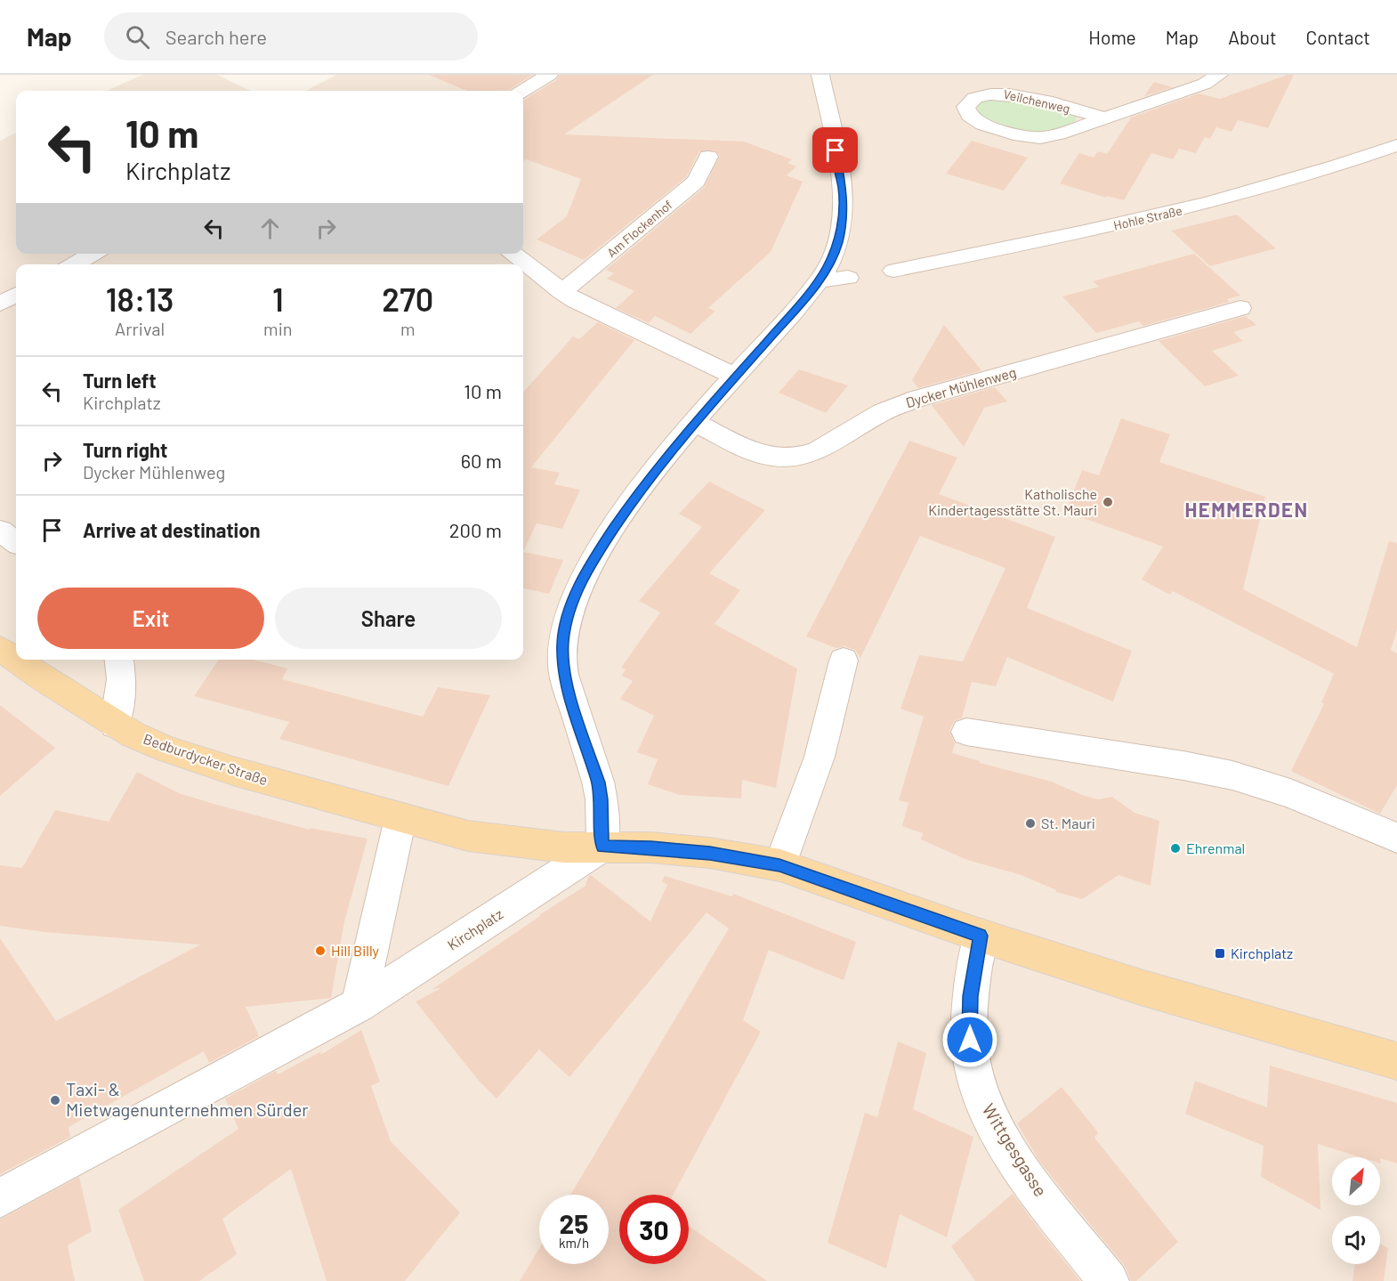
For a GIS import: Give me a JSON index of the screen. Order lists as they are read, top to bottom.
{
  "streets": {
    "main road": ["Bedburdycker Straße"],
    "street": [
      "Veilchenweg",
      "Hohle Straße",
      "Am Flockenhof",
      "Dycker Mühlenweg",
      "Kirchplatz",
      "Wittgesgasse"
    ]
  },
  "crossings": [
    ["Bedburdycker Straße", "Kirchplatz"]
  ],
  "districts": ["HEMMERDEN"],
  "places": {
    "other": [
      "Katholische Kindertagesstätte St. Mauri",
      "St. Mauri",
      "Ehrenmal",
      "Hill Billy",
      "Taxi- & Mietwagenunternehmen Sürder"
    ],
    "transit": ["Kirchplatz"]
  },
  "north": "top right",
  "page": {
    "header": "Map",
    "search": "Search here",
    "nav": [
      "Home",
      "Map",
      "About",
      "Contact"
    ],
    "turn": ["10 m", "Kirchplatz"],
    "eta": [
      "18:13",
      "Arrival",
      "1",
      "min",
      "270",
      "m"
    ],
    "list": [
      {
        "name": "Turn left",
        "note": "Kirchplatz",
        "value": "10 m"
      },
      {
        "name": "Turn right",
        "note": "Dycker Mühlenweg",
        "value": "60 m"
      },
      {
        "name": "Arrive at destination",
        "value": "200 m"
      }
    ],
    "buttons": ["Exit", "Share"],
    "speed": "25 km/h",
    "limit": "30"
  }
}
